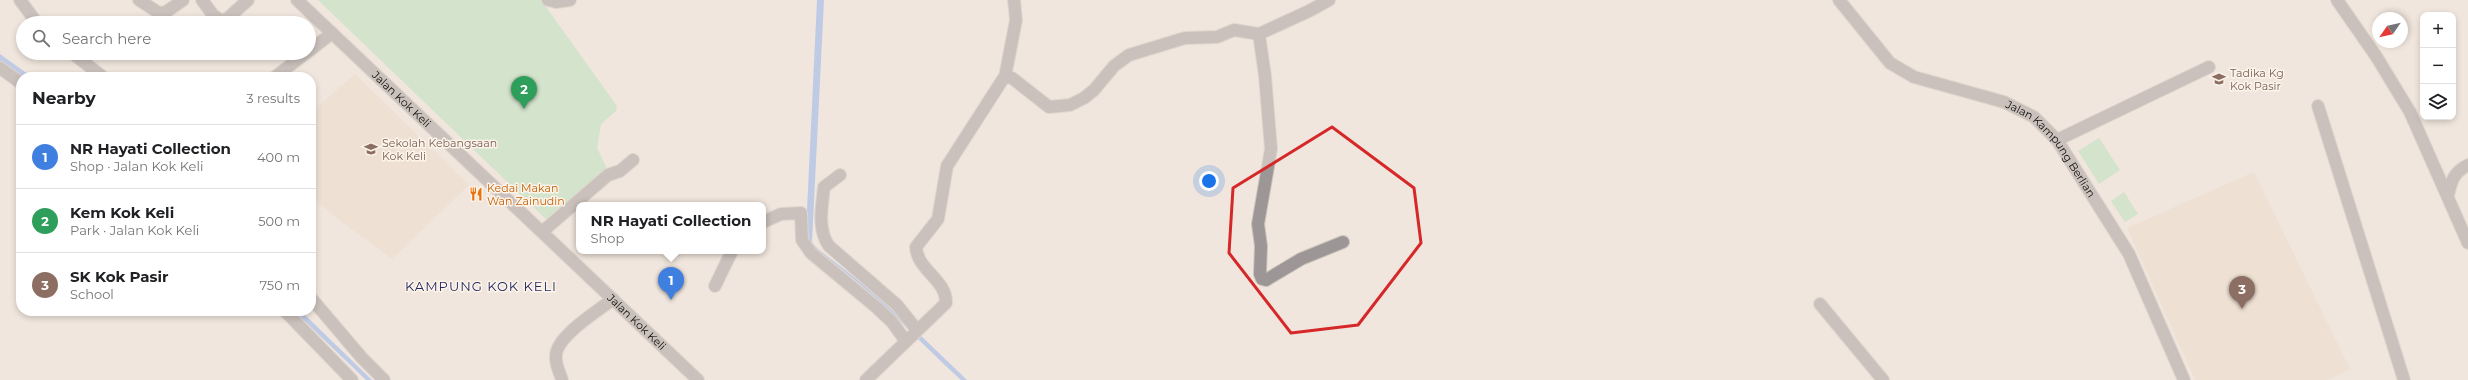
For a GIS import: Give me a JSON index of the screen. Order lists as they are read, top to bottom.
{
  "streets": {
    "street": ["Jalan Kok Keli", "Jalan Kampung Berlian"]
  },
  "districts": ["KAMPUNG KOK KELI"],
  "places": {
    "school or university": ["Tadika Kg Kok Pasir", "Sekolah Kebangsaan Kok Keli"],
    "restaurant": ["Kedai Makan Wan Zainudin"]
  },
  "north": "bottom left",
  "page": {
    "map_buttons": ["+", "−"],
    "search": "Search here",
    "heading": ["Nearby", "3 results"],
    "pins": ["2", "1", "3"],
    "list": [
      {
        "mark": "1",
        "name": "NR Hayati Collection",
        "note": "Shop · Jalan Kok Keli",
        "value": "400 m"
      },
      {
        "mark": "2",
        "name": "Kem Kok Keli",
        "note": "Park · Jalan Kok Keli",
        "value": "500 m"
      },
      {
        "mark": "3",
        "name": "SK Kok Pasir",
        "note": "School",
        "value": "750 m"
      }
    ],
    "popup": ["NR Hayati Collection", "Shop"]
  }
}
